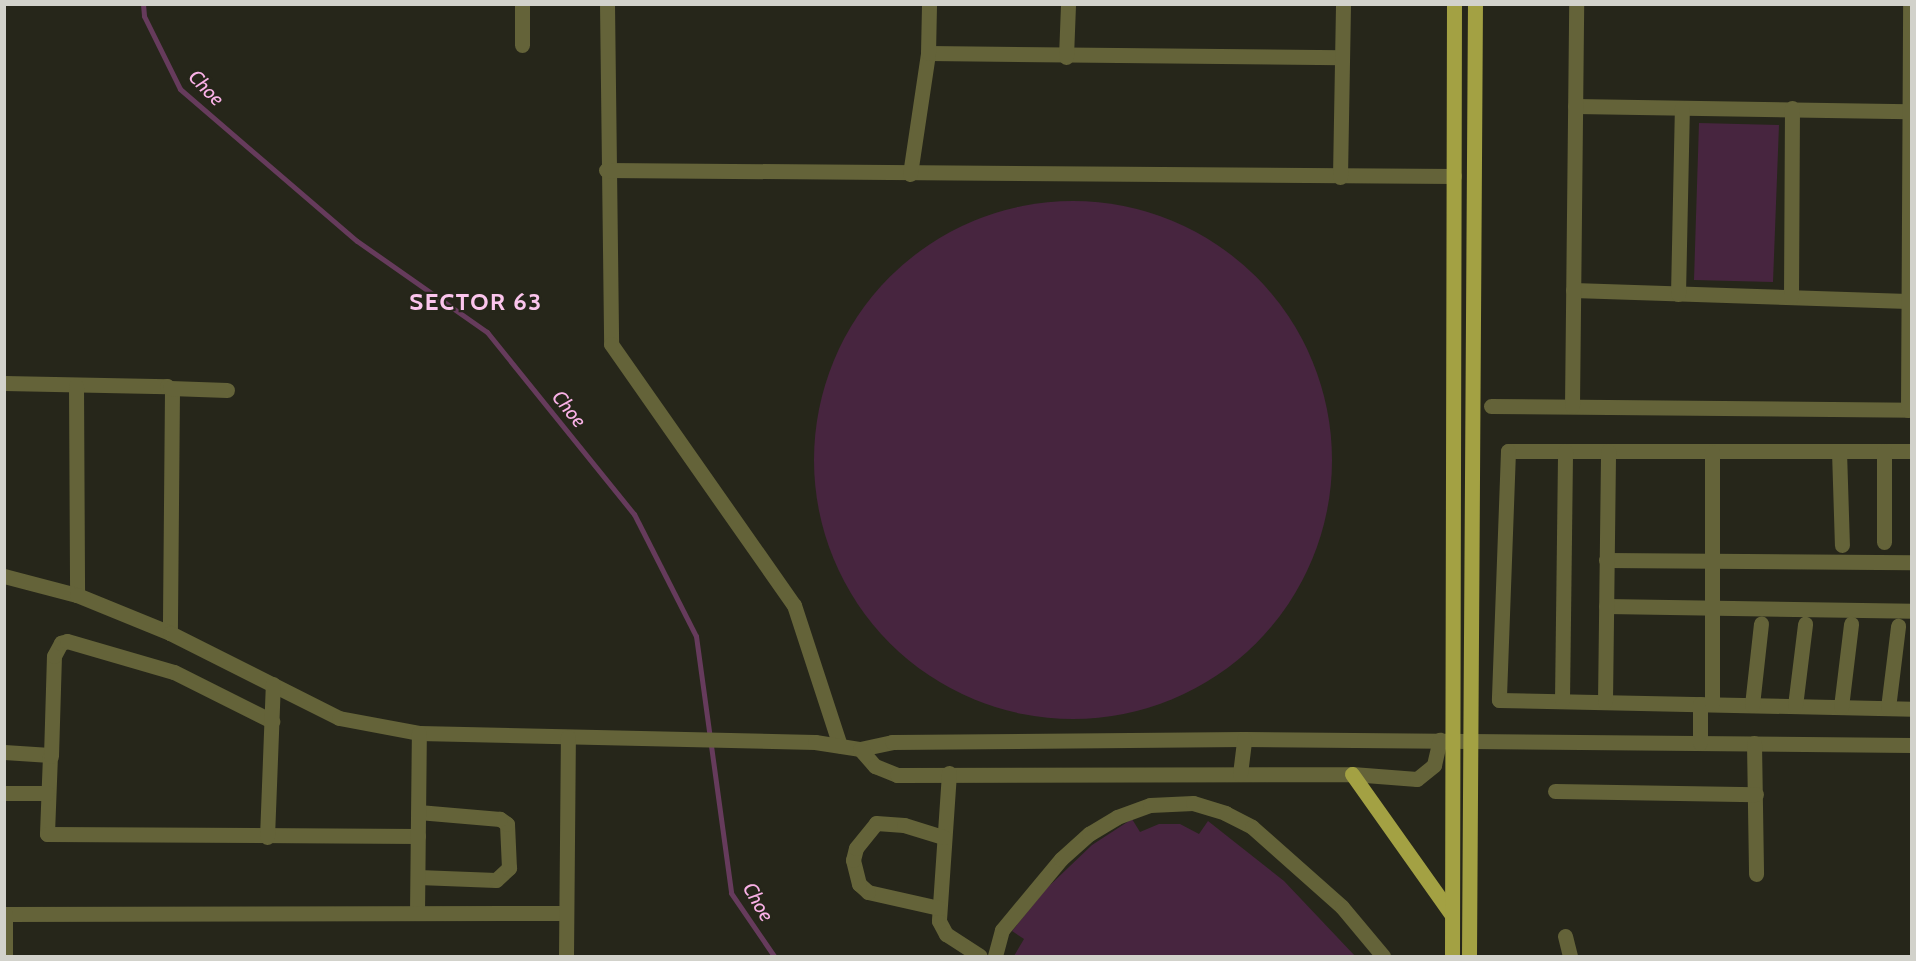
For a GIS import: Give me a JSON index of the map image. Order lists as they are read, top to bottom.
{
  "districts": ["SECTOR 63"],
  "water": ["Choe"]
}
